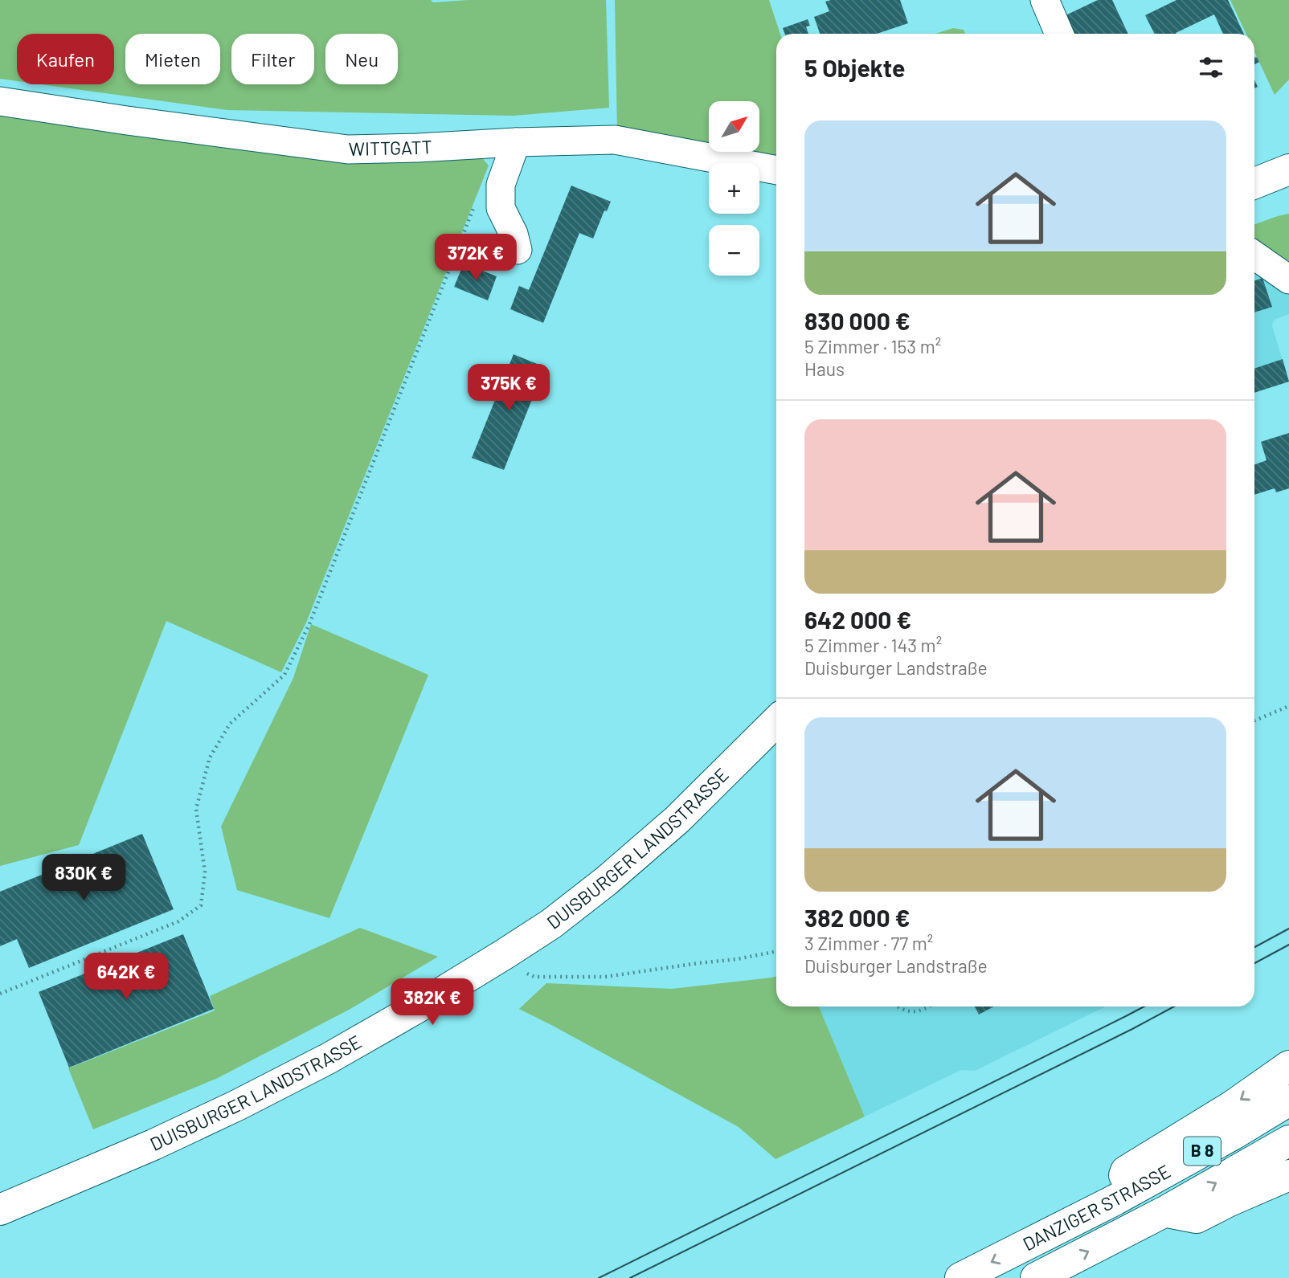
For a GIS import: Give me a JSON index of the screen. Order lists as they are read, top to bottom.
{
  "streets": {
    "main road": ["DUISBURGER LANDSTRASSE", "B 8", "DANZIGER STRASSE"],
    "street": ["WITTGATT"]
  },
  "north": "top right",
  "page": {
    "chip": [
      "Kaufen",
      "Mieten",
      "Filter",
      "Neu"
    ],
    "heading": "5 Objekte",
    "map_buttons": ["+", "−"],
    "list": [
      {
        "name": "830 000 €",
        "note": "5 Zimmer · 153 m² · Haus"
      },
      {
        "name": "642 000 €",
        "note": "5 Zimmer · 143 m² · Duisburger Landstraße"
      },
      {
        "name": "382 000 €",
        "note": "3 Zimmer · 77 m² · Duisburger Landstraße"
      }
    ],
    "price": [
      "372K €",
      "375K €",
      "830K €",
      "642K €",
      "382K €"
    ]
  }
}
